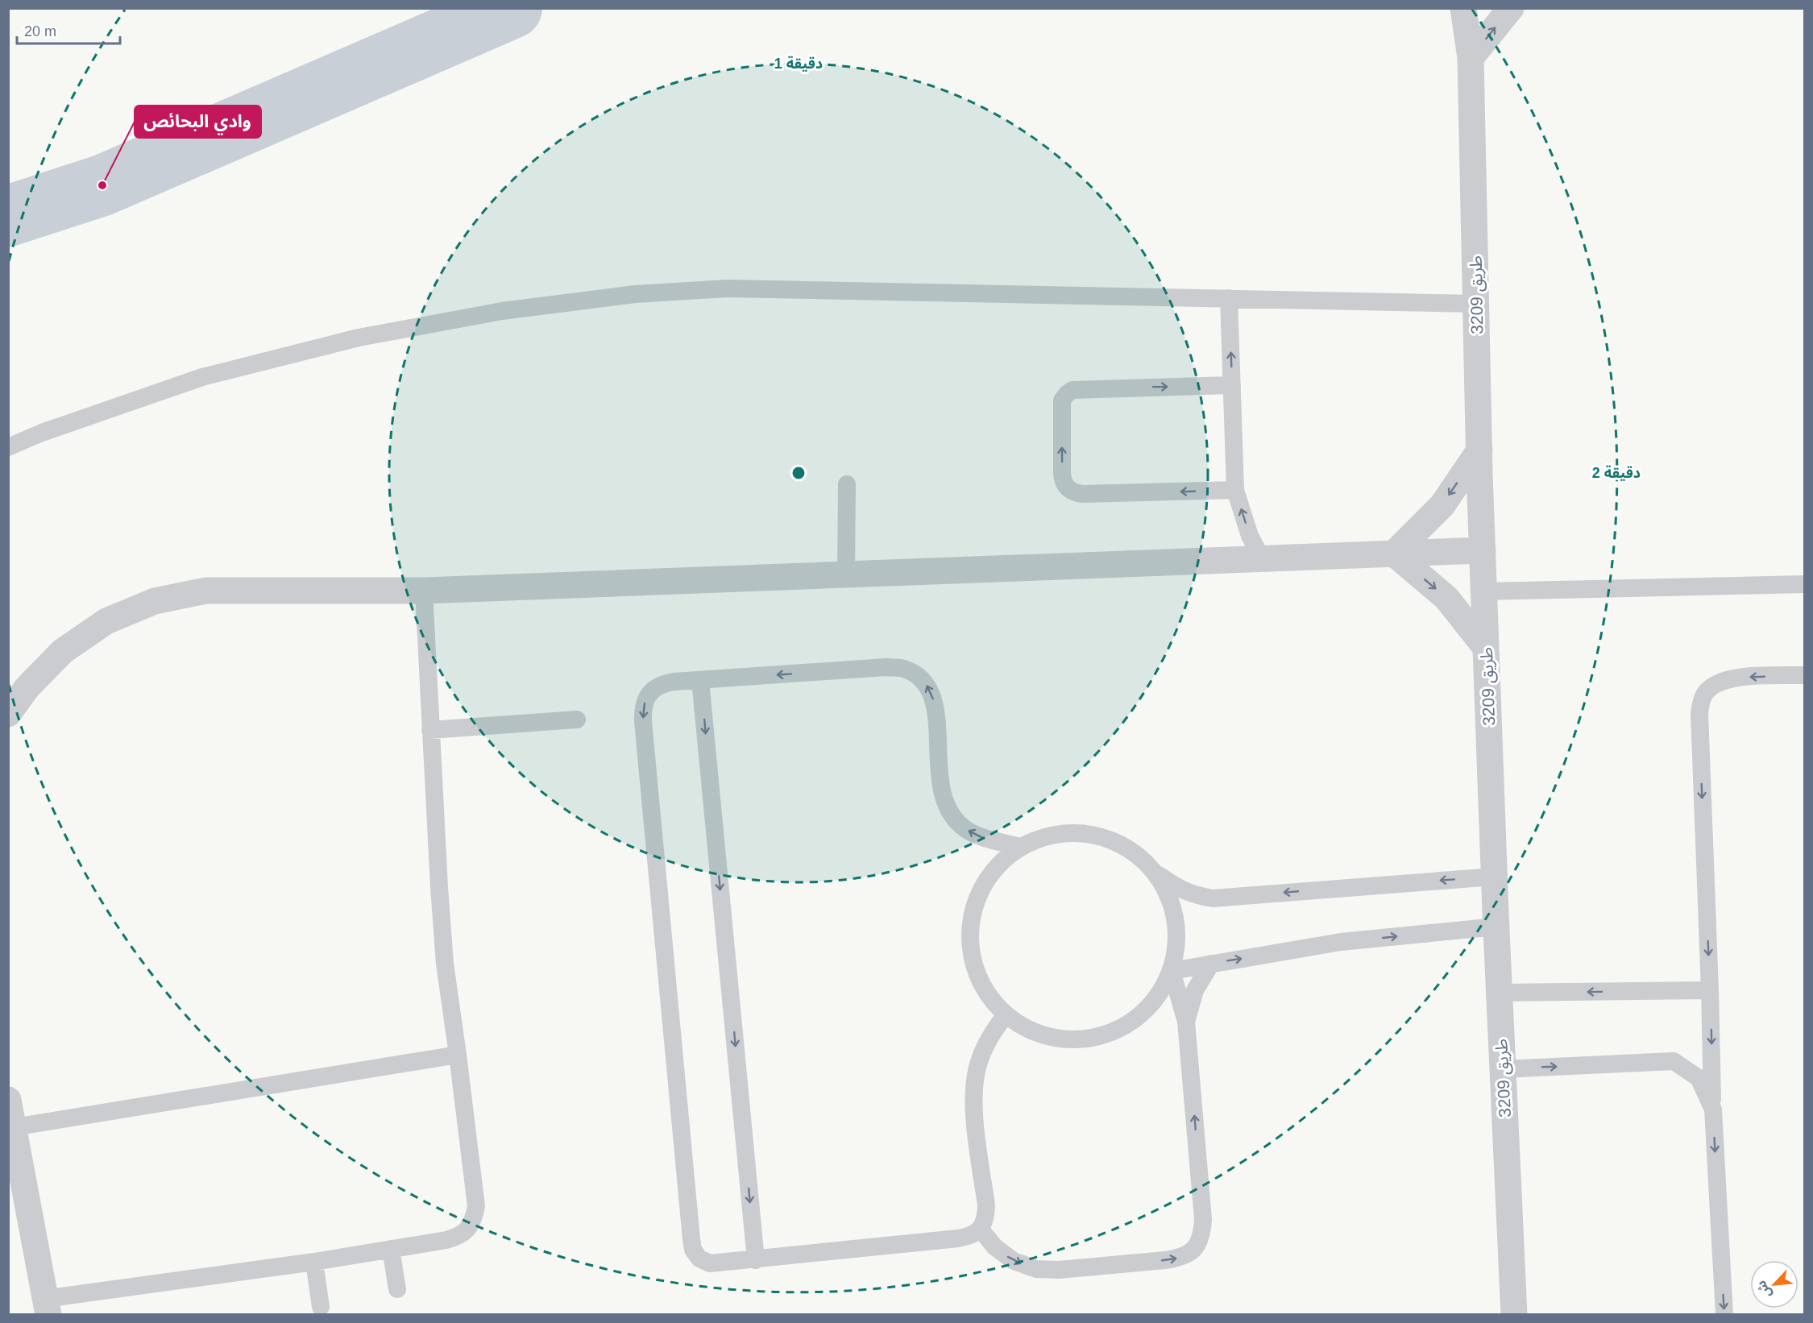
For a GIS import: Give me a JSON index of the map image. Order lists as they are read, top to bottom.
{
  "streets": {
    "street": ["طريق 3209"]
  },
  "places": ["وادي البحائص"],
  "scale_bar": "20 m",
  "north": "bottom left",
  "rings": ["1 دقيقة", "2 دقيقة"]
}
